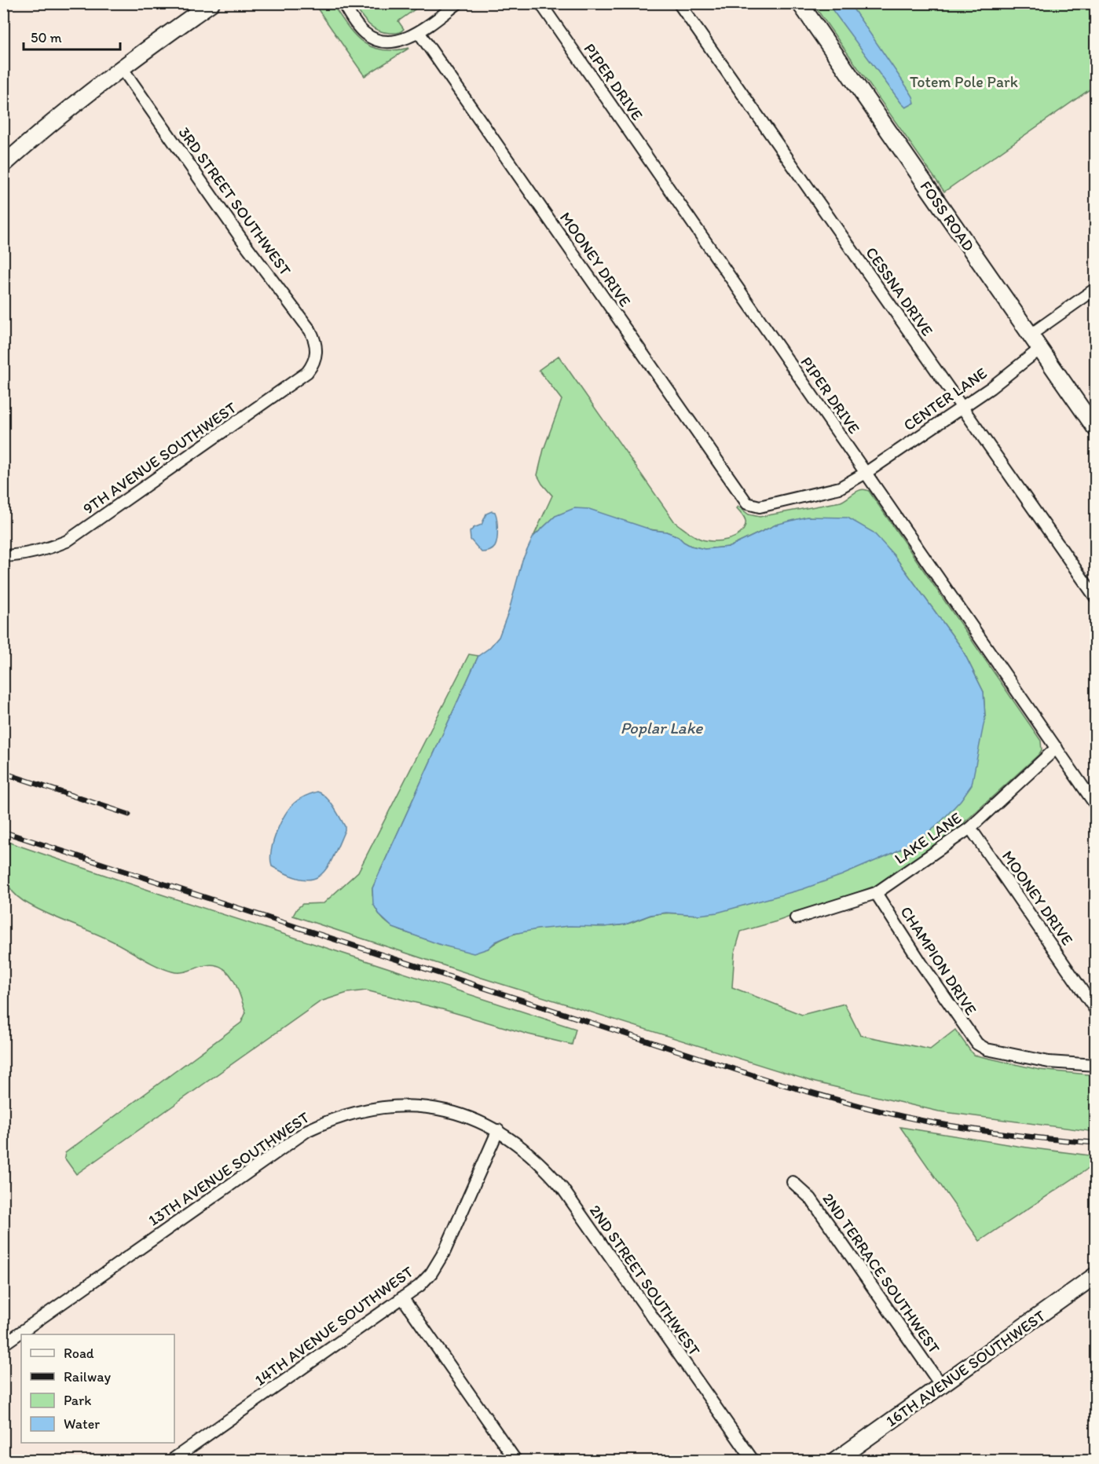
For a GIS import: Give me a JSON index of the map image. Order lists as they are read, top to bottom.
{
  "streets": {
    "street": [
      "PIPER DRIVE",
      "3RD STREET SOUTHWEST",
      "FOSS ROAD",
      "MOONEY DRIVE",
      "CESSNA DRIVE",
      "CENTER LANE",
      "9TH AVENUE SOUTHWEST",
      "LAKE LANE",
      "CHAMPION DRIVE",
      "13TH AVENUE SOUTHWEST",
      "2ND TERRACE SOUTHWEST",
      "2ND STREET SOUTHWEST",
      "14TH AVENUE SOUTHWEST",
      "16TH AVENUE SOUTHWEST"
    ]
  },
  "crossings": [
    ["PIPER DRIVE", "CENTER LANE"],
    ["PIPER DRIVE", "LAKE LANE"],
    ["3RD STREET SOUTHWEST", "9TH AVENUE SOUTHWEST"],
    ["FOSS ROAD", "CENTER LANE"],
    ["MOONEY DRIVE", "CENTER LANE"],
    ["MOONEY DRIVE", "LAKE LANE"],
    ["CESSNA DRIVE", "CENTER LANE"],
    ["LAKE LANE", "CHAMPION DRIVE"],
    ["13TH AVENUE SOUTHWEST", "2ND STREET SOUTHWEST"],
    ["13TH AVENUE SOUTHWEST", "14TH AVENUE SOUTHWEST"],
    ["2ND TERRACE SOUTHWEST", "16TH AVENUE SOUTHWEST"],
    ["2ND STREET SOUTHWEST", "14TH AVENUE SOUTHWEST"]
  ],
  "water": ["Poplar Lake"],
  "parks": ["Totem Pole Park"],
  "legend": [
    "Road",
    "Railway",
    "Park",
    "Water"
  ],
  "scale_bar": "50 m"
}
